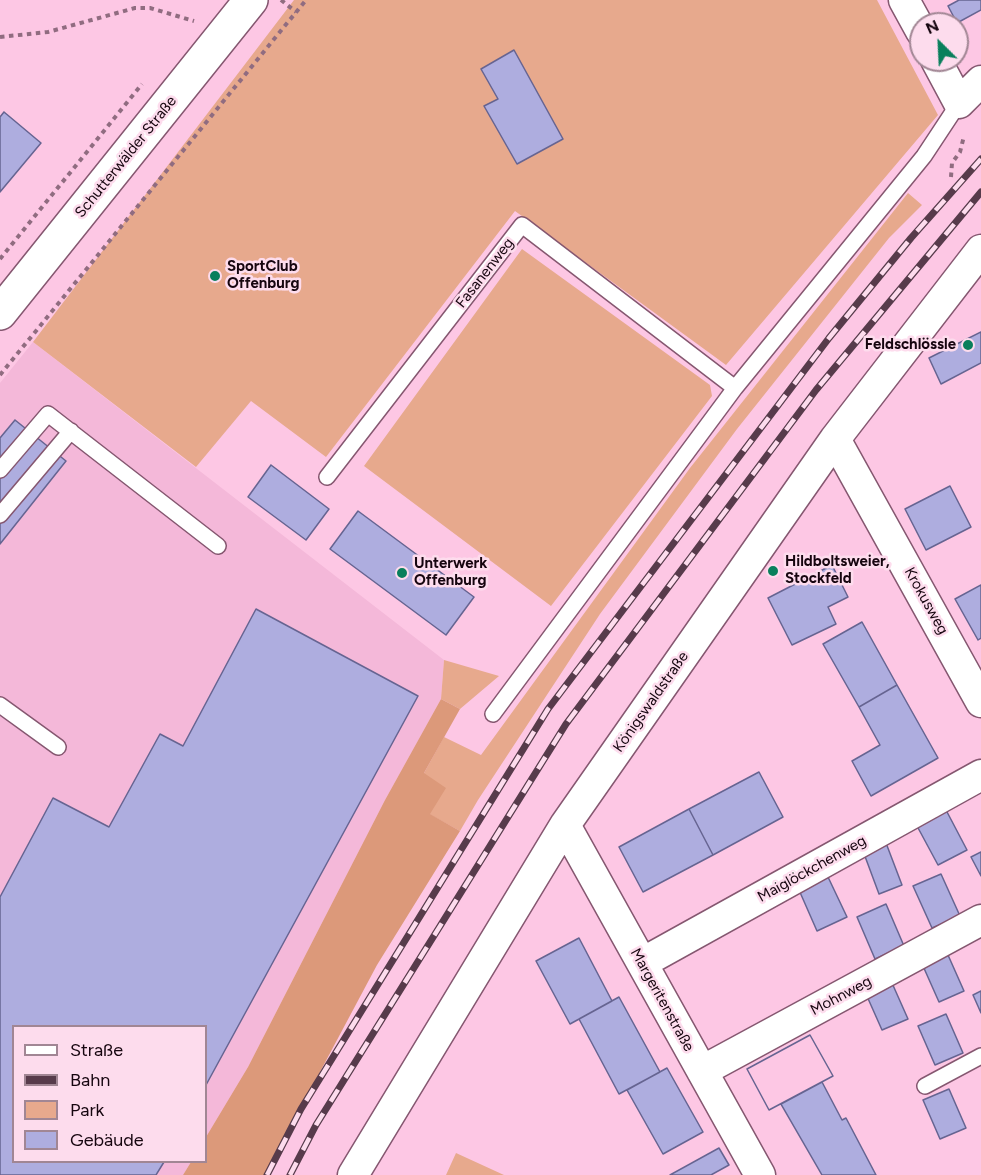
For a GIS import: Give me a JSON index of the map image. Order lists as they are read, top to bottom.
{
  "streets": {
    "main road": ["Schutterwälder Straße"],
    "street": [
      "Krokusweg",
      "Königswaldstraße",
      "Maiglöckchenweg",
      "Mohnweg",
      "Margeritenstraße"
    ],
    "lane": ["Fasanenweg"]
  },
  "crossings": [
    ["Krokusweg", "Königswaldstraße"],
    ["Königswaldstraße", "Margeritenstraße"],
    ["Maiglöckchenweg", "Margeritenstraße"],
    ["Mohnweg", "Margeritenstraße"]
  ],
  "places": [
    "SportClub Offenburg",
    "Feldschlössle",
    "Hildboltsweier, Stockfeld",
    "Unterwerk Offenburg"
  ],
  "legend": [
    "Straße",
    "Bahn",
    "Park",
    "Gebäude"
  ],
  "north": "top left"
}
